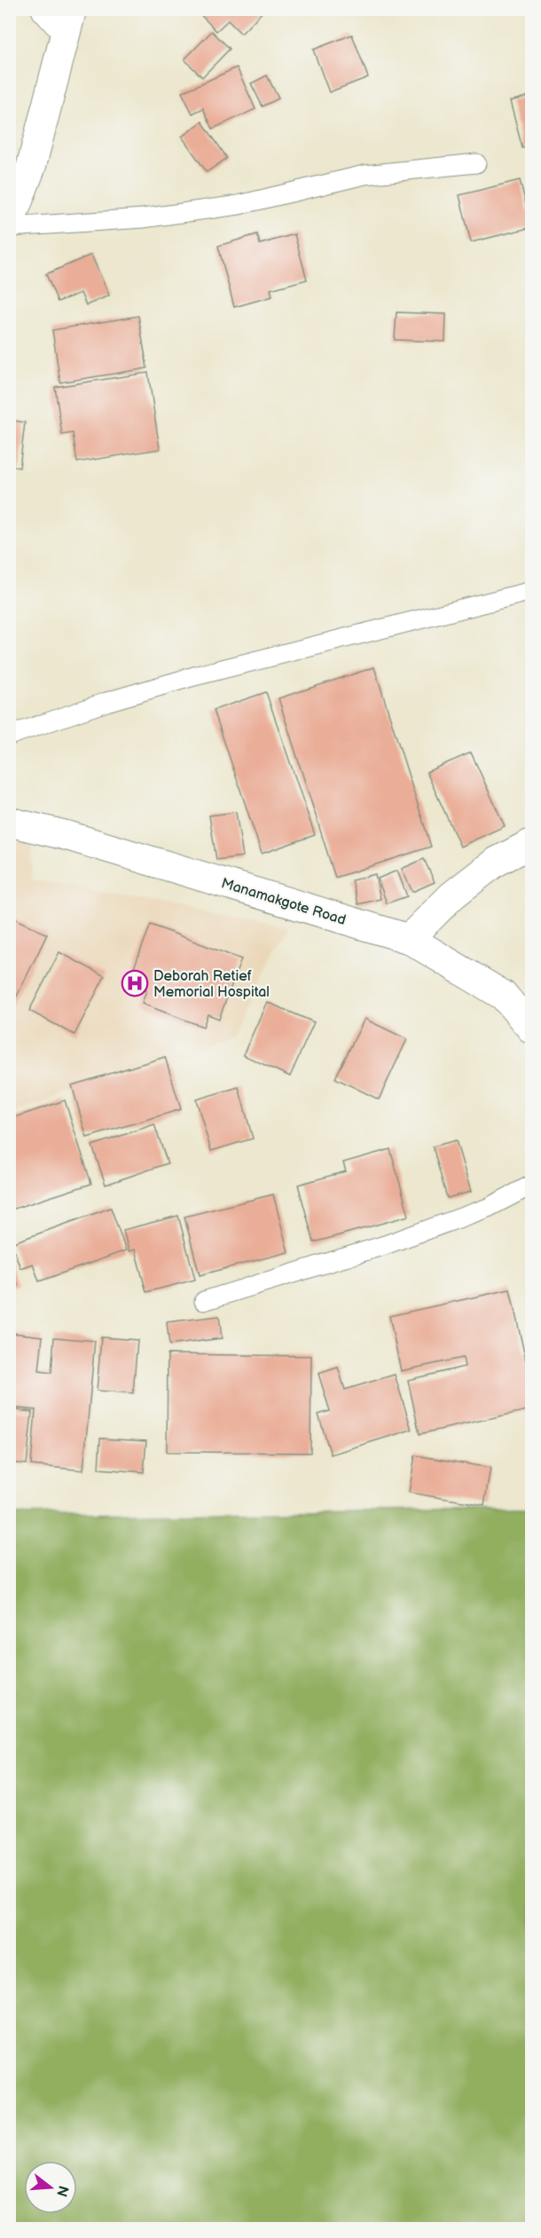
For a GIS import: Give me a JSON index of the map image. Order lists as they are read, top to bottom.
{
  "streets": {
    "street": ["Manamakgote Road"]
  },
  "places": {
    "hospital": ["Deborah Retief Memorial Hospital"]
  },
  "north": "right"
}
